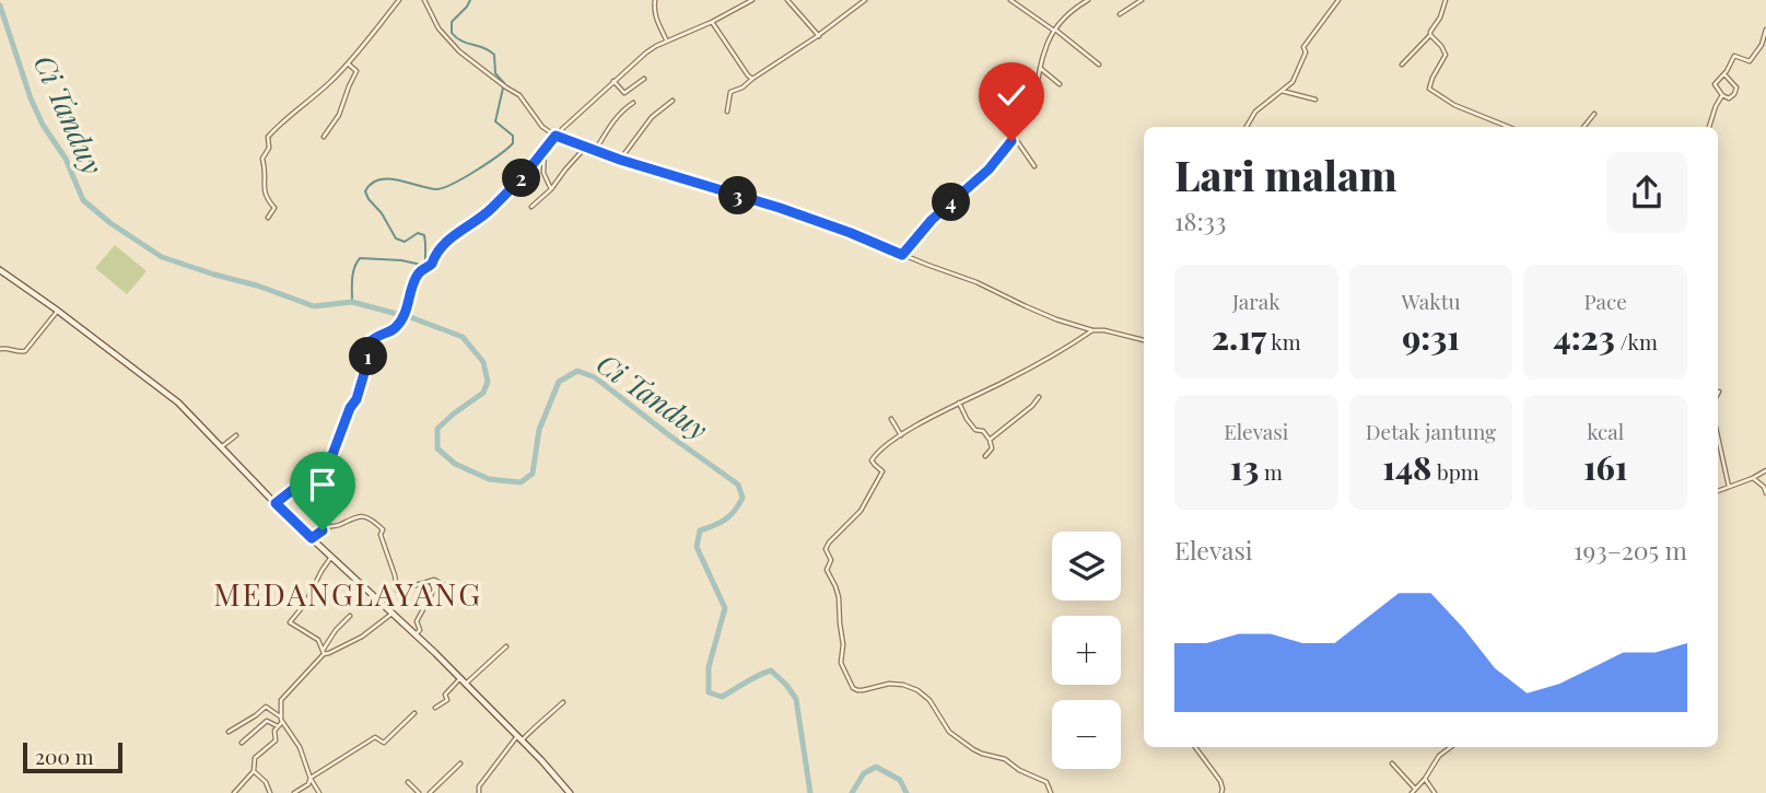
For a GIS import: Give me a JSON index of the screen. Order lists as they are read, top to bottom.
{
  "districts": ["MEDANGLAYANG"],
  "water": ["Ci Tanduy"],
  "scale_bar": "200 m",
  "page": {
    "heading": ["Lari malam", "18:33"],
    "pins": [
      "2",
      "3",
      "4",
      "1"
    ],
    "stats": [
      ["Jarak", "2.17 km"],
      ["Waktu", "9:31"],
      ["Pace", "4:23 /km"],
      ["Elevasi", "13 m"],
      ["Detak jantung", "148 bpm"],
      ["kcal", "161"]
    ],
    "chart": ["Elevasi", "193–205 m"],
    "map_buttons": ["+", "−"],
    "scale": "200 m"
  }
}
